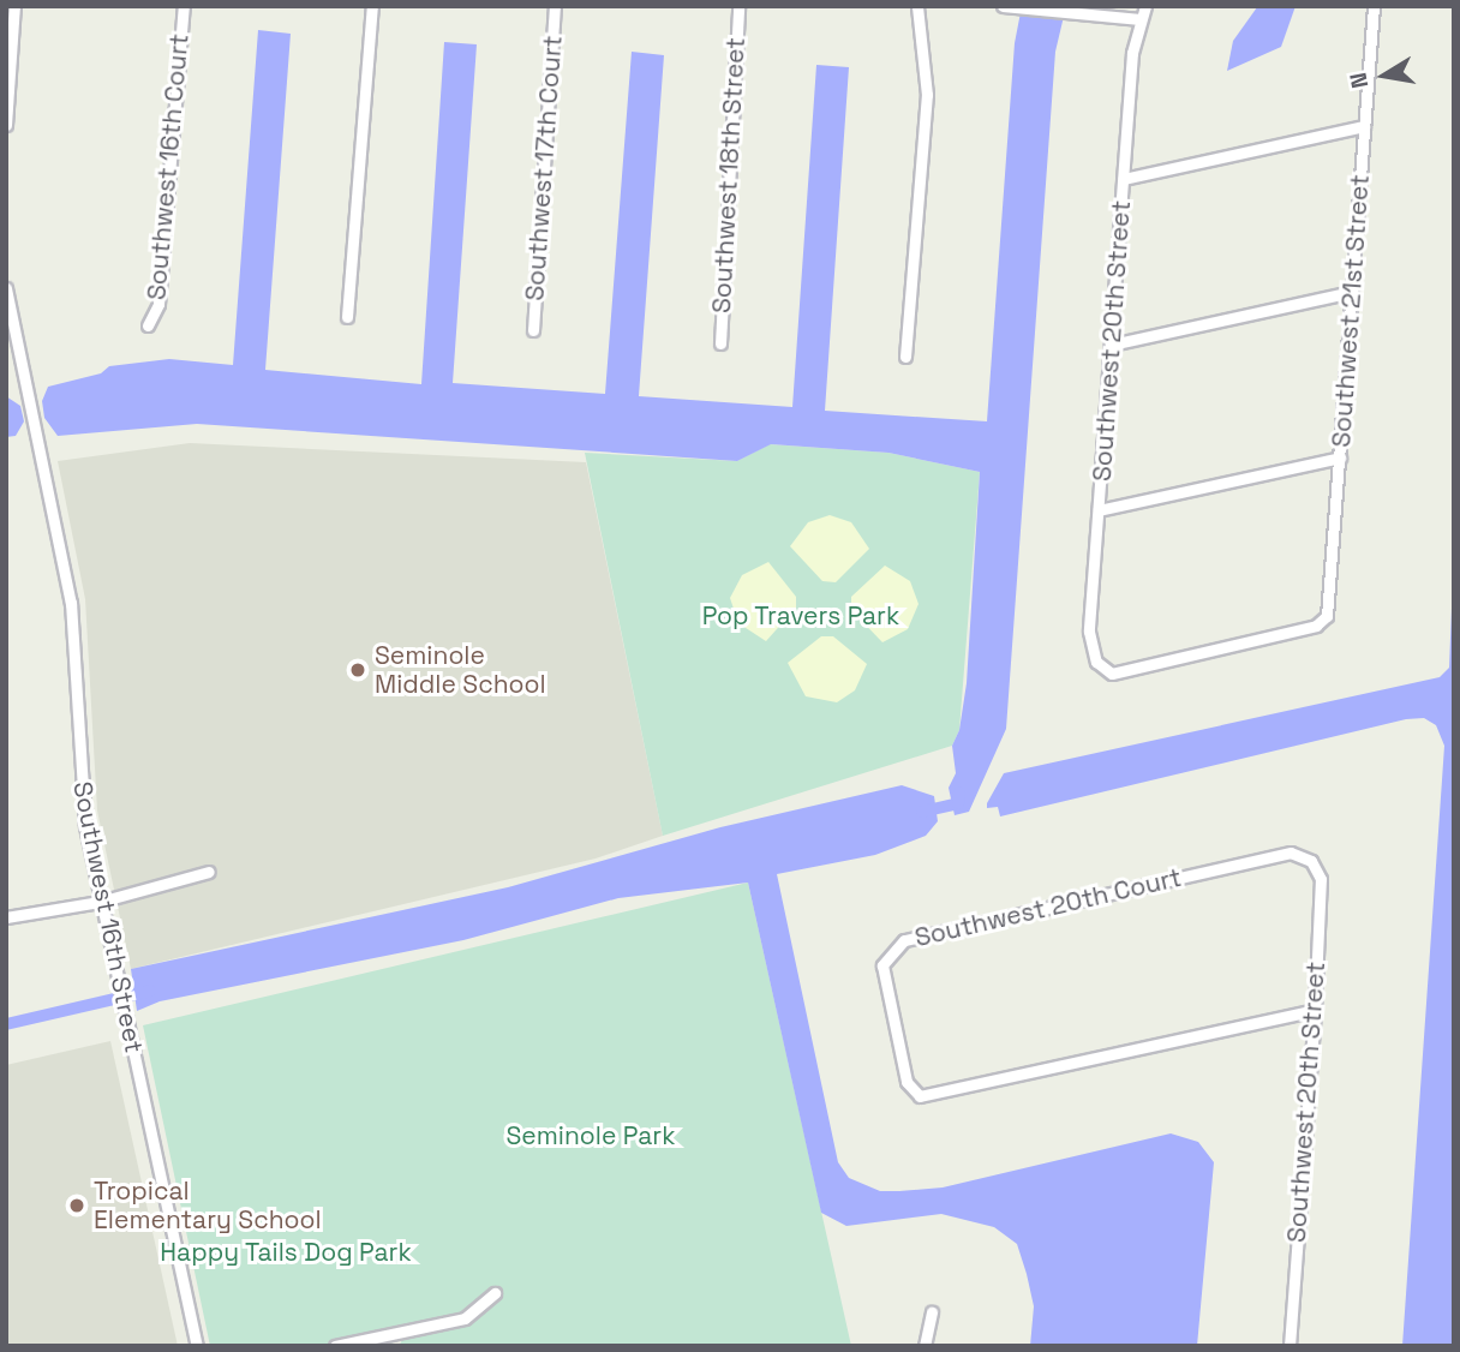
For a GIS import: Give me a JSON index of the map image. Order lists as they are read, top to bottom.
{
  "streets": {
    "street": [
      "Southwest 16th Court",
      "Southwest 17th Court",
      "Southwest 18th Street",
      "Southwest 21st Street",
      "Southwest 20th Street",
      "Southwest 20th Court",
      "Southwest 16th Street"
    ]
  },
  "crossings": [
    ["Southwest 21st Street", "Southwest 20th Street"],
    ["Southwest 20th Street", "Southwest 20th Court"]
  ],
  "parks": ["Pop Travers Park", "Seminole Park", "Happy Tails Dog Park"],
  "places": ["Seminole Middle School", "Tropical Elementary School"],
  "north": "left"
}
